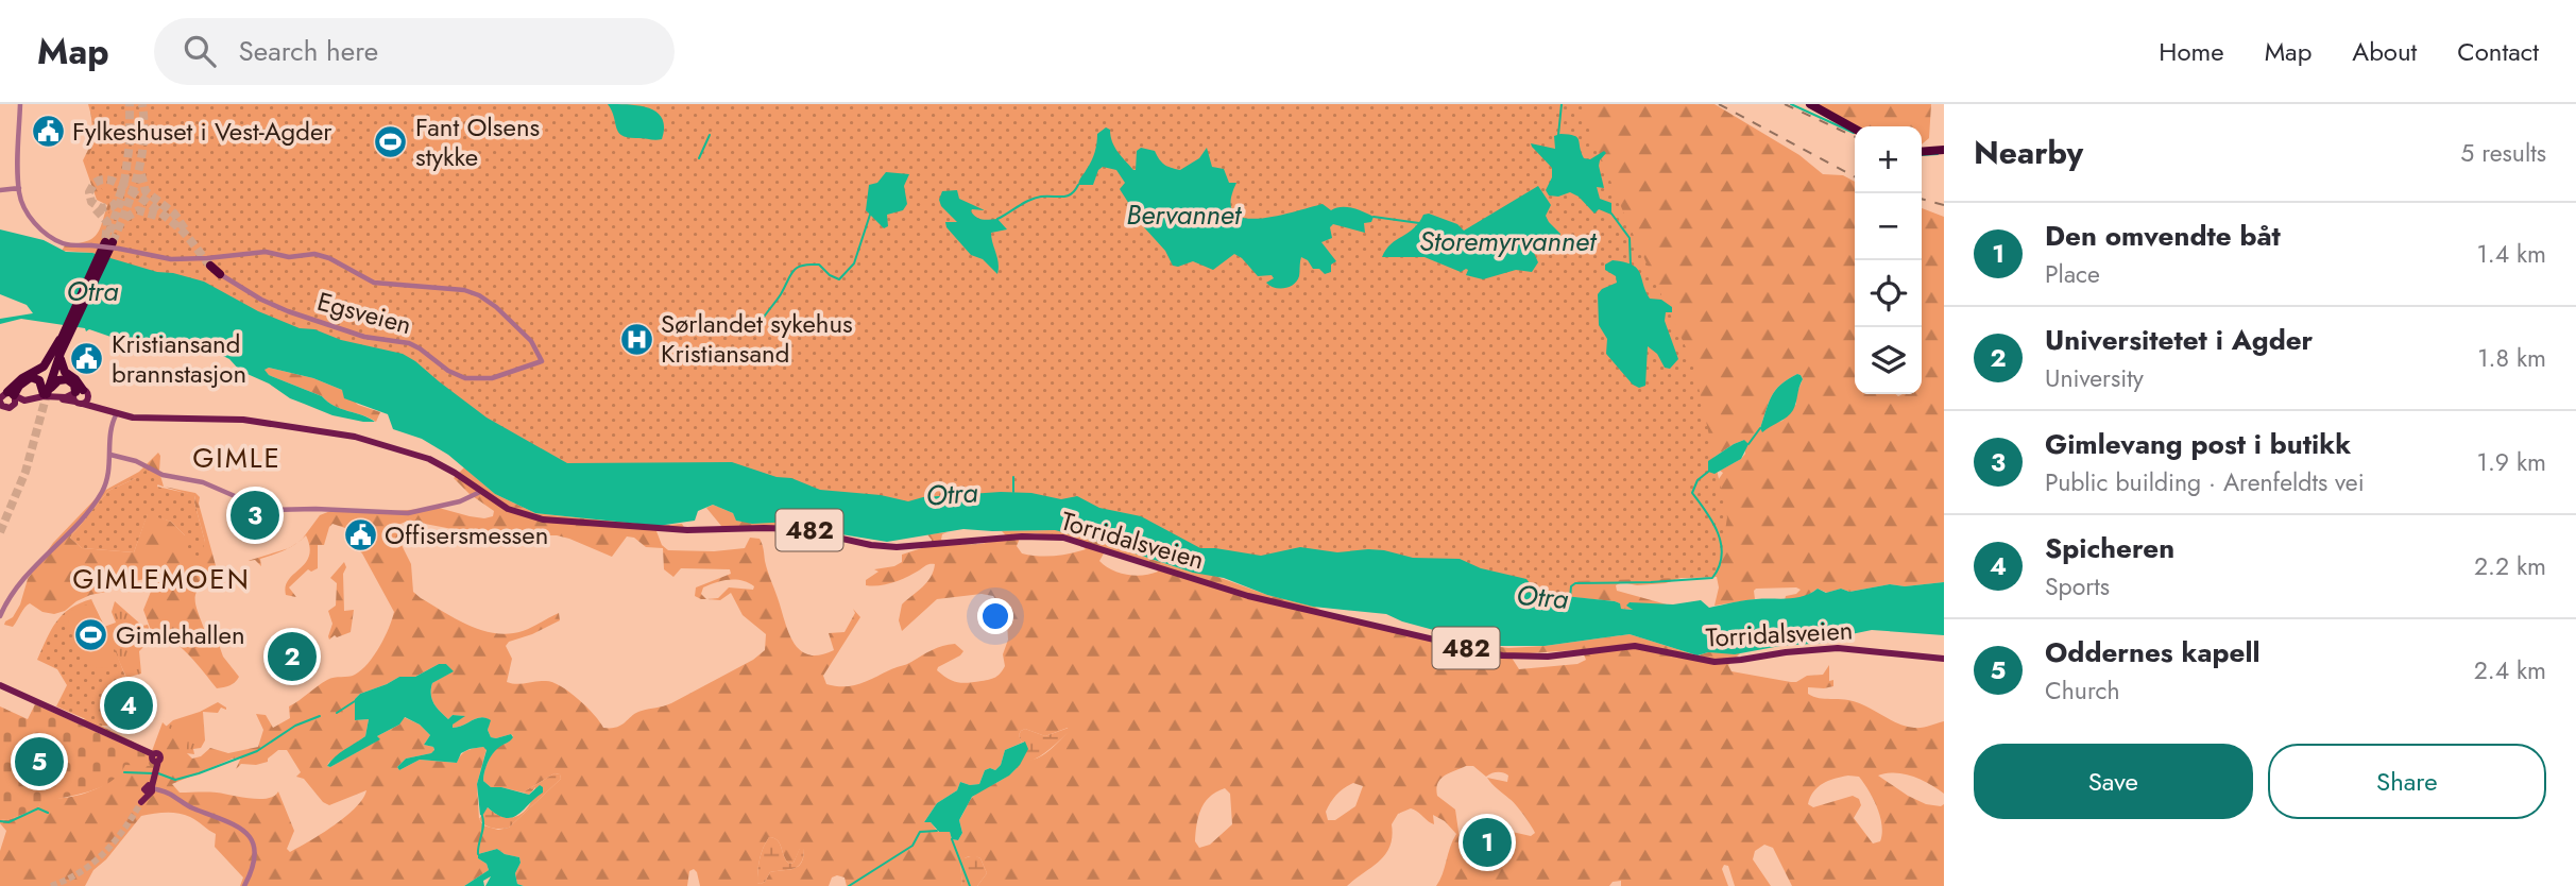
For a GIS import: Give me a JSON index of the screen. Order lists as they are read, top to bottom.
{
  "streets": {
    "main road": ["482", "Torridalsveien"],
    "street": ["Egsveien"]
  },
  "districts": ["GIMLE", "GIMLEMOEN"],
  "water": ["Bervannet", "Storemyrvannet", "Otra"],
  "places": {
    "public building": ["Fylkeshuset i Vest-Agder", "Kristiansand brannstasjon", "Offisersmessen"],
    "sports": ["Fant Olsens stykke", "Gimlehallen"],
    "hospital": ["Sørlandet sykehus Kristiansand"]
  },
  "page": {
    "header": "Map",
    "search": "Search here",
    "nav": [
      "Home",
      "Map",
      "About",
      "Contact"
    ],
    "heading": ["Nearby", "5 results"],
    "map_buttons": ["+", "−"],
    "list": [
      {
        "mark": "1",
        "name": "Den omvendte båt",
        "note": "Place",
        "value": "1.4 km"
      },
      {
        "mark": "2",
        "name": "Universitetet i Agder",
        "note": "University",
        "value": "1.8 km"
      },
      {
        "mark": "3",
        "name": "Gimlevang post i butikk",
        "note": "Public building · Arenfeldts vei",
        "value": "1.9 km"
      },
      {
        "mark": "4",
        "name": "Spicheren",
        "note": "Sports",
        "value": "2.2 km"
      },
      {
        "mark": "5",
        "name": "Oddernes kapell",
        "note": "Church",
        "value": "2.4 km"
      }
    ],
    "pins": [
      "3",
      "2",
      "4",
      "5",
      "1"
    ],
    "buttons": ["Save", "Share"]
  }
}
